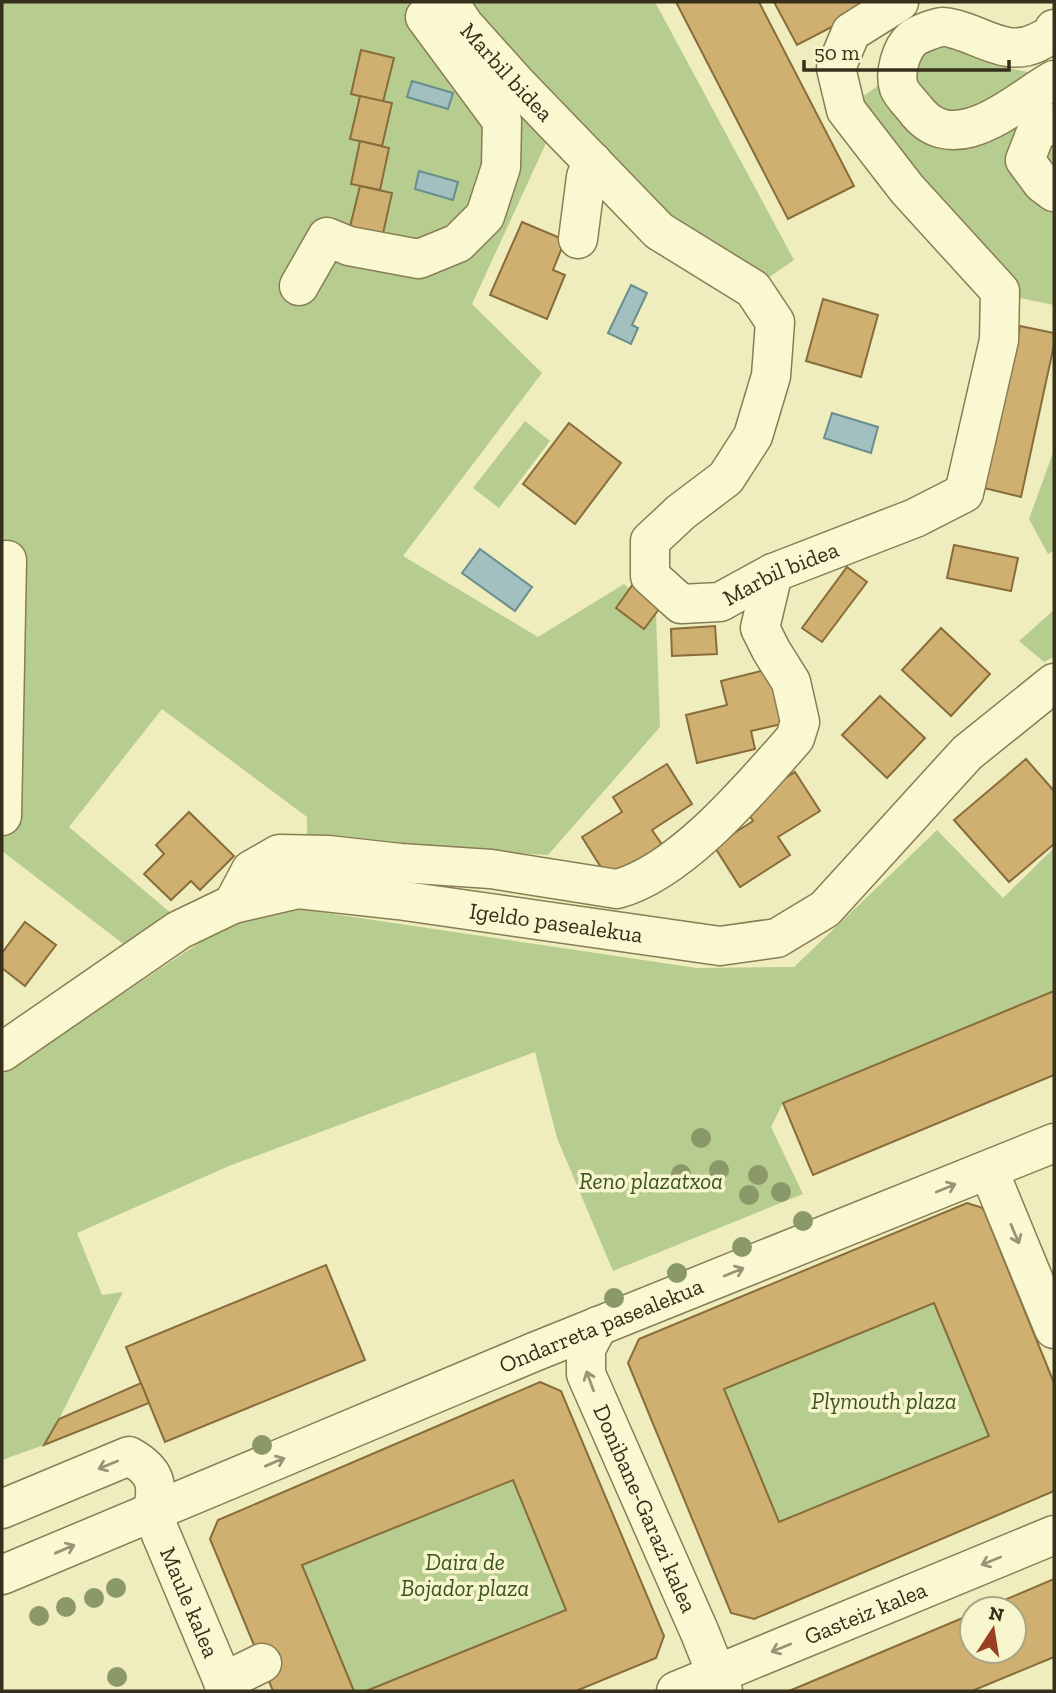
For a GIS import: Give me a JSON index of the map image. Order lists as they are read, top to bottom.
{
  "streets": {
    "street": [
      "Marbil bidea",
      "Igeldo pasealekua",
      "Ondarreta pasealekua",
      "Donibane-Garazi kalea",
      "Maule kalea",
      "Gasteiz kalea"
    ]
  },
  "crossings": [
    ["Ondarreta pasealekua", "Donibane-Garazi kalea"],
    ["Ondarreta pasealekua", "Maule kalea"],
    ["Donibane-Garazi kalea", "Gasteiz kalea"]
  ],
  "one_way": ["Ondarreta pasealekua", "Donibane-Garazi kalea", "Gasteiz kalea"],
  "parks": ["Reno plazatxoa", "Plymouth plaza", "Daira de Bojador plaza"],
  "scale_bar": "50 m",
  "north": "top"
}
